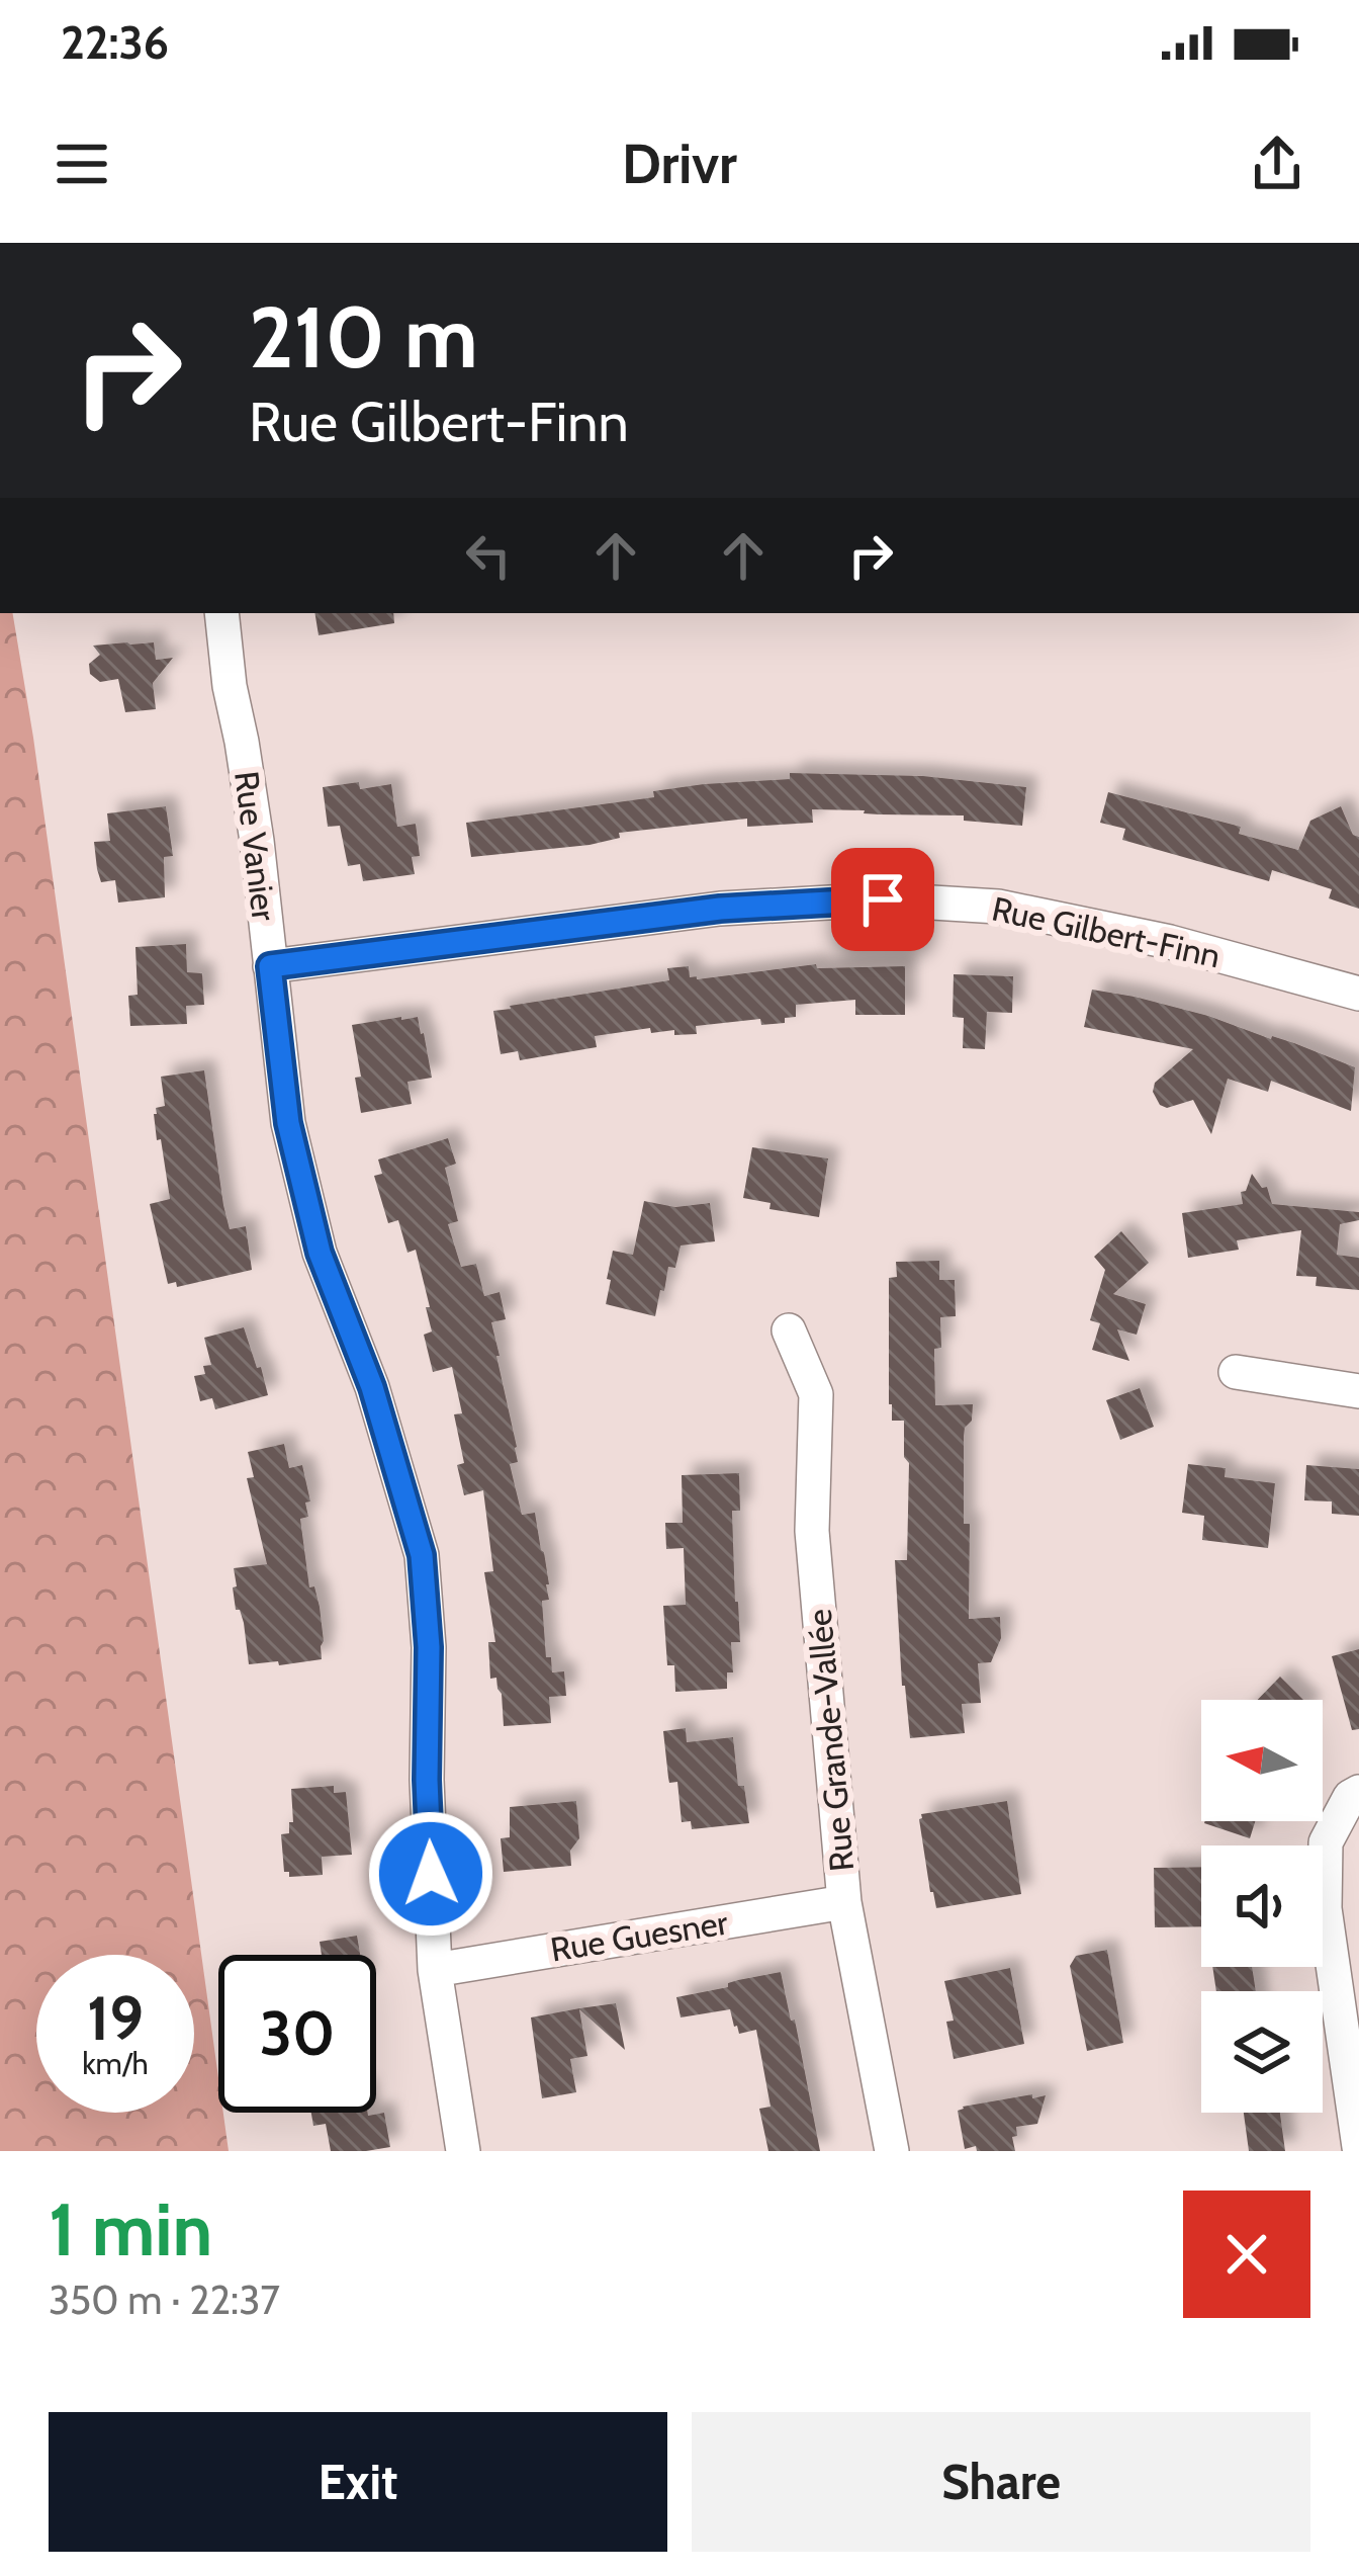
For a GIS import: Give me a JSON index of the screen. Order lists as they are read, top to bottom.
{
  "streets": {
    "street": [
      "Rue Vanier",
      "Rue Gilbert-Finn",
      "Rue Grande-Vallée",
      "Rue Guesner"
    ]
  },
  "crossings": [
    ["Rue Vanier", "Rue Gilbert-Finn"],
    ["Rue Vanier", "Rue Guesner"],
    ["Rue Grande-Vallée", "Rue Guesner"]
  ],
  "north": "left",
  "page": {
    "status": "22:36",
    "header": "Drivr",
    "turn": ["210 m", "Rue Gilbert-Finn"],
    "speed": "19 km/h",
    "limit": "30",
    "heading": ["1 min", "350 m · 22:37"],
    "buttons": ["Exit", "Share"]
  }
}
